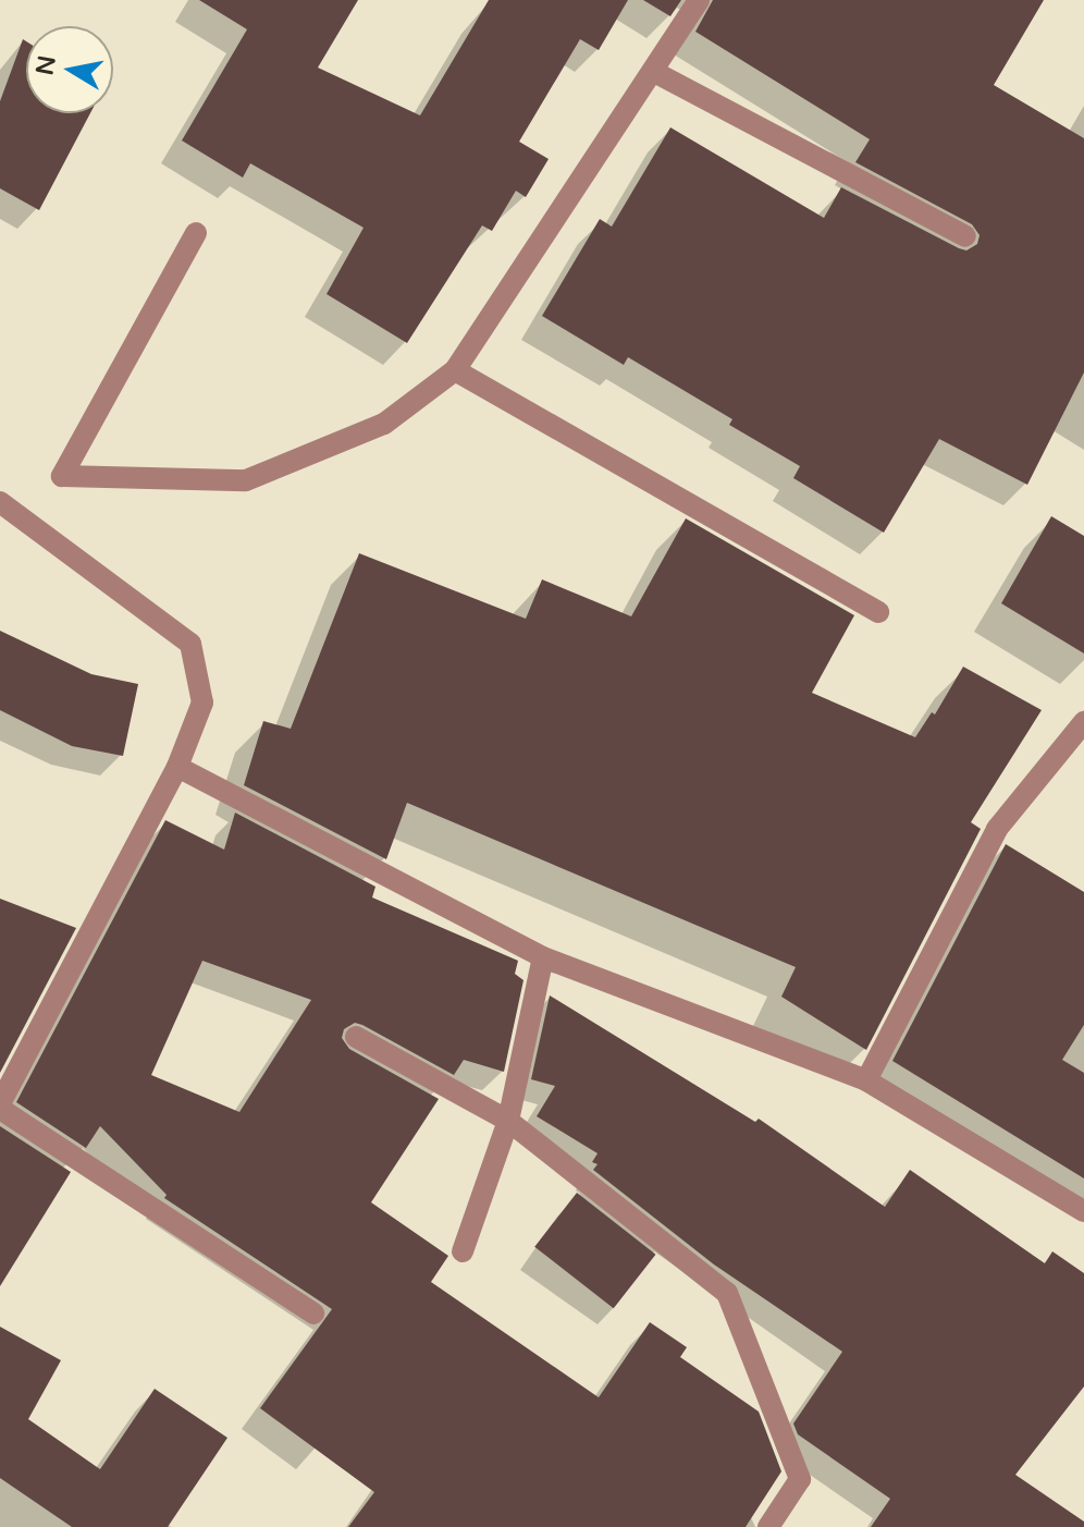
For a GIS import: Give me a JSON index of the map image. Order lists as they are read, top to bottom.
{
  "north": "left"
}
